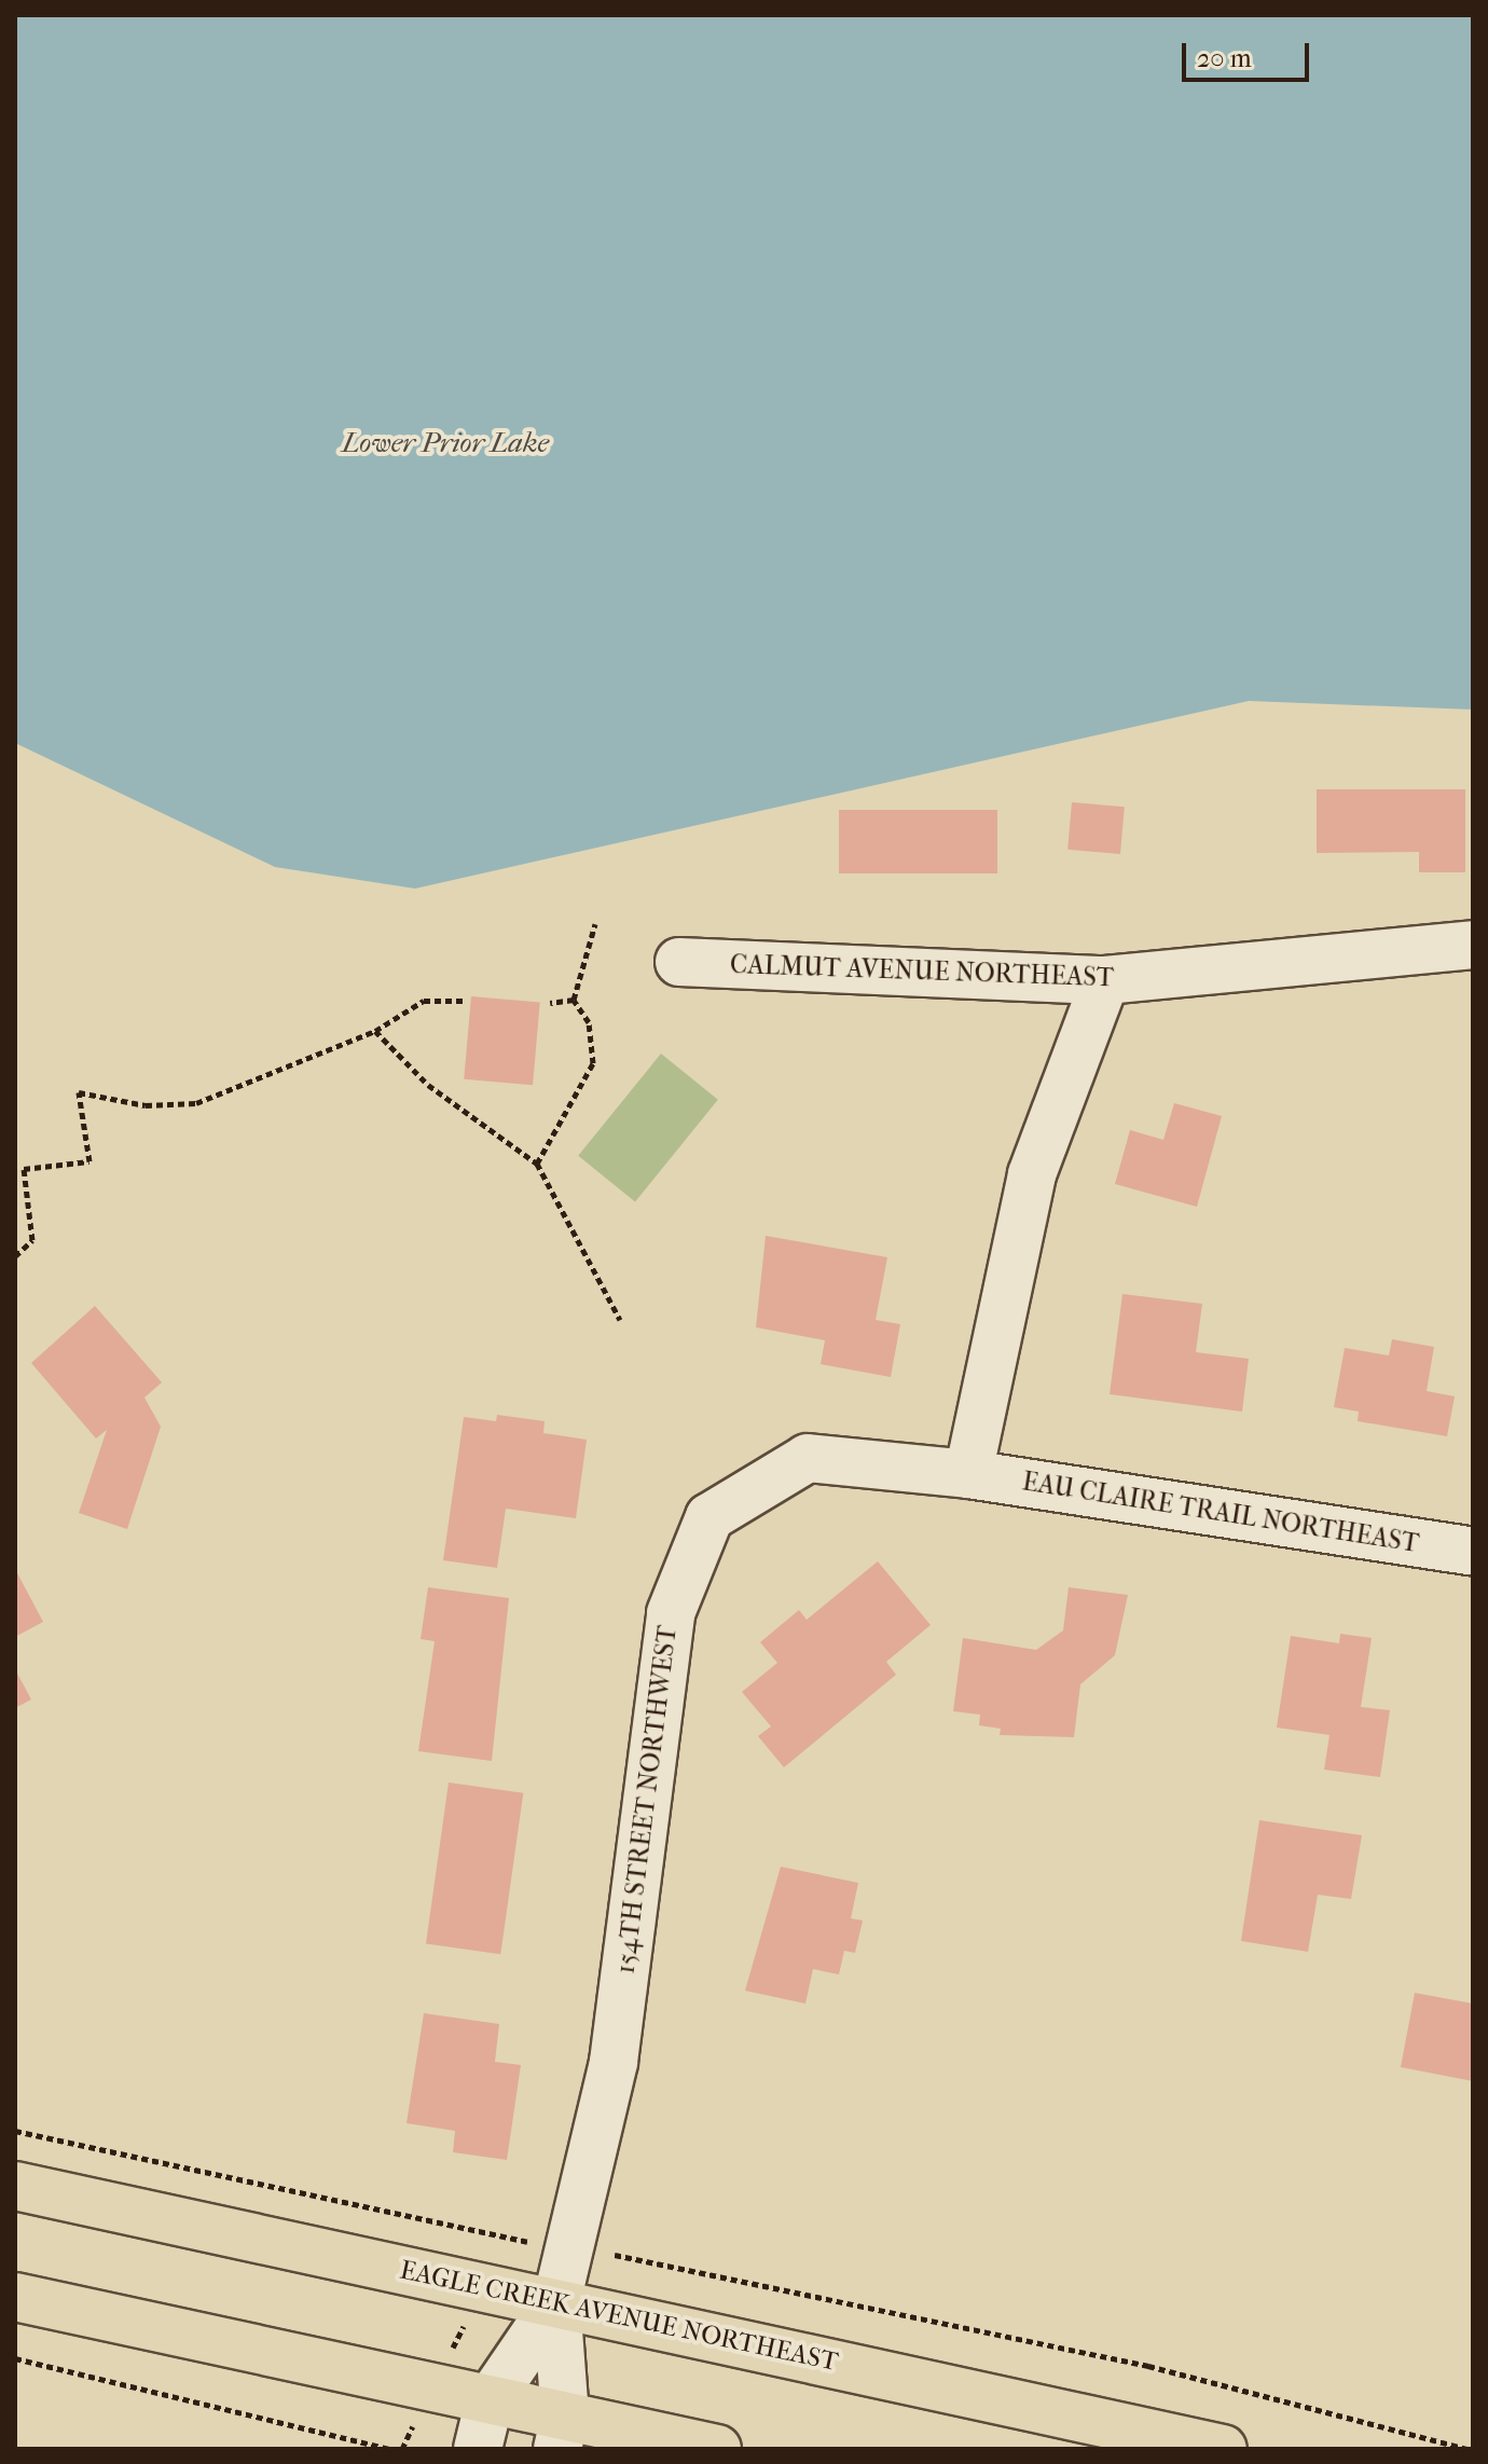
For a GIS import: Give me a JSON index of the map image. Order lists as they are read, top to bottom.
{
  "streets": {
    "main road": ["EAGLE CREEK AVENUE NORTHEAST"],
    "street": ["CALMUT AVENUE NORTHEAST", "EAU CLAIRE TRAIL NORTHEAST", "154TH STREET NORTHWEST"]
  },
  "crossings": [
    ["EAU CLAIRE TRAIL NORTHEAST", "154TH STREET NORTHWEST"],
    ["154TH STREET NORTHWEST", "EAGLE CREEK AVENUE NORTHEAST"]
  ],
  "water": ["Lower Prior Lake"],
  "scale_bar": "20 m"
}
